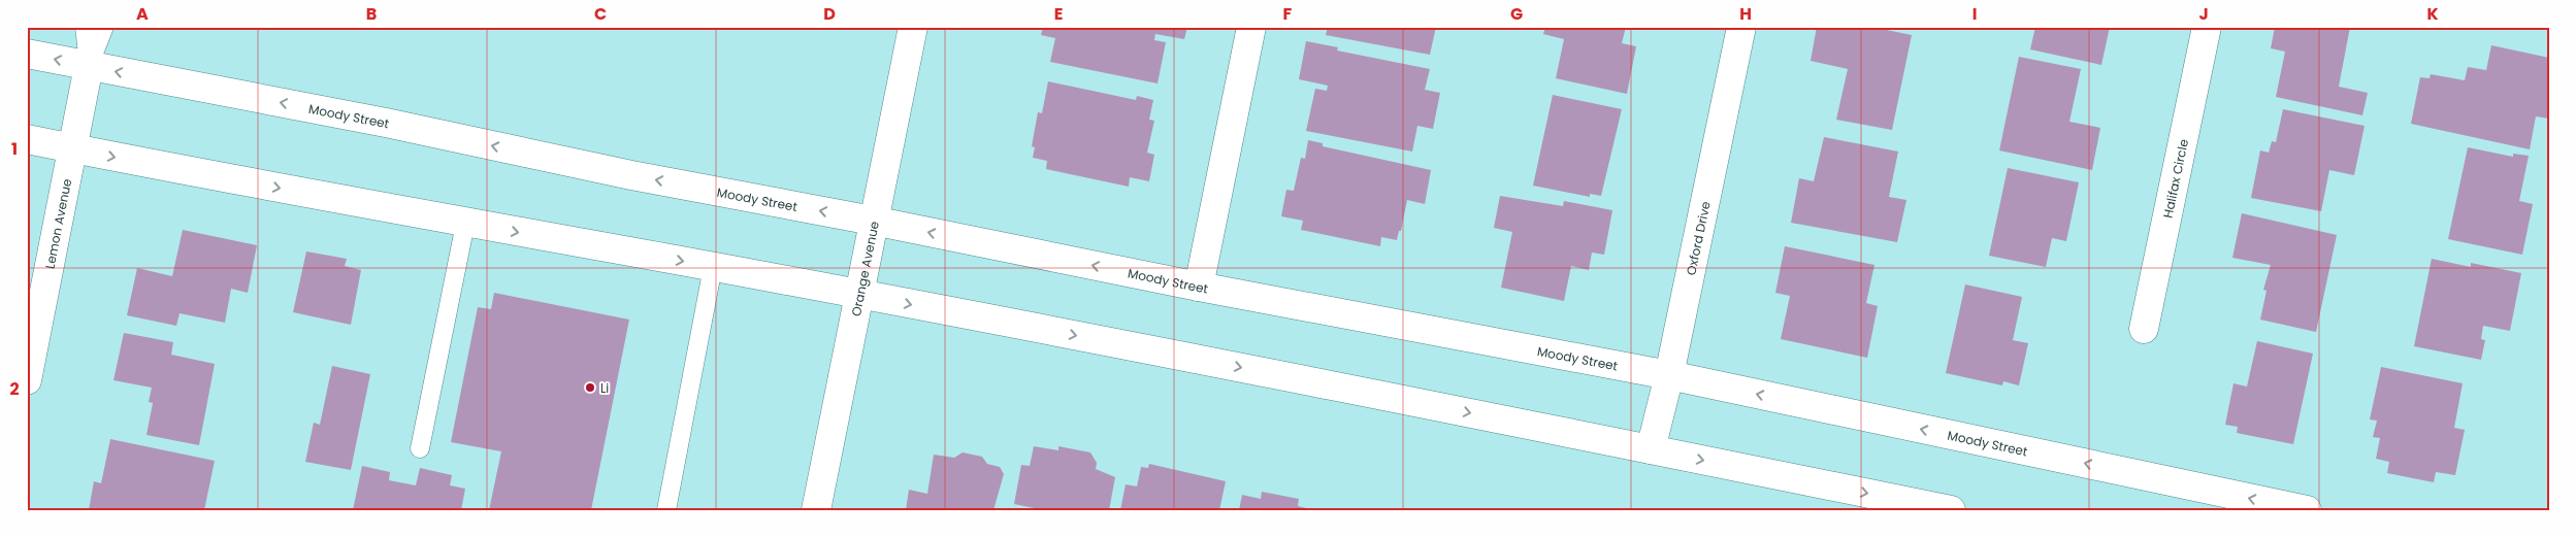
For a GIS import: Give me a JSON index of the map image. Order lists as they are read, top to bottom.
{
  "streets": {
    "main road": [
      "Moody Street",
      "Halifax Circle",
      "Lemon Avenue",
      "Oxford Drive",
      "Orange Avenue"
    ]
  },
  "crossings": [
    ["Moody Street", "Lemon Avenue"],
    ["Moody Street", "Oxford Drive"],
    ["Moody Street", "Orange Avenue"]
  ],
  "places": ["Li"],
  "grid": {
    "columns": [
      "A",
      "B",
      "C",
      "D",
      "E",
      "F",
      "G",
      "H",
      "I",
      "J",
      "K"
    ],
    "rows": ["1", "2"]
  }
}
